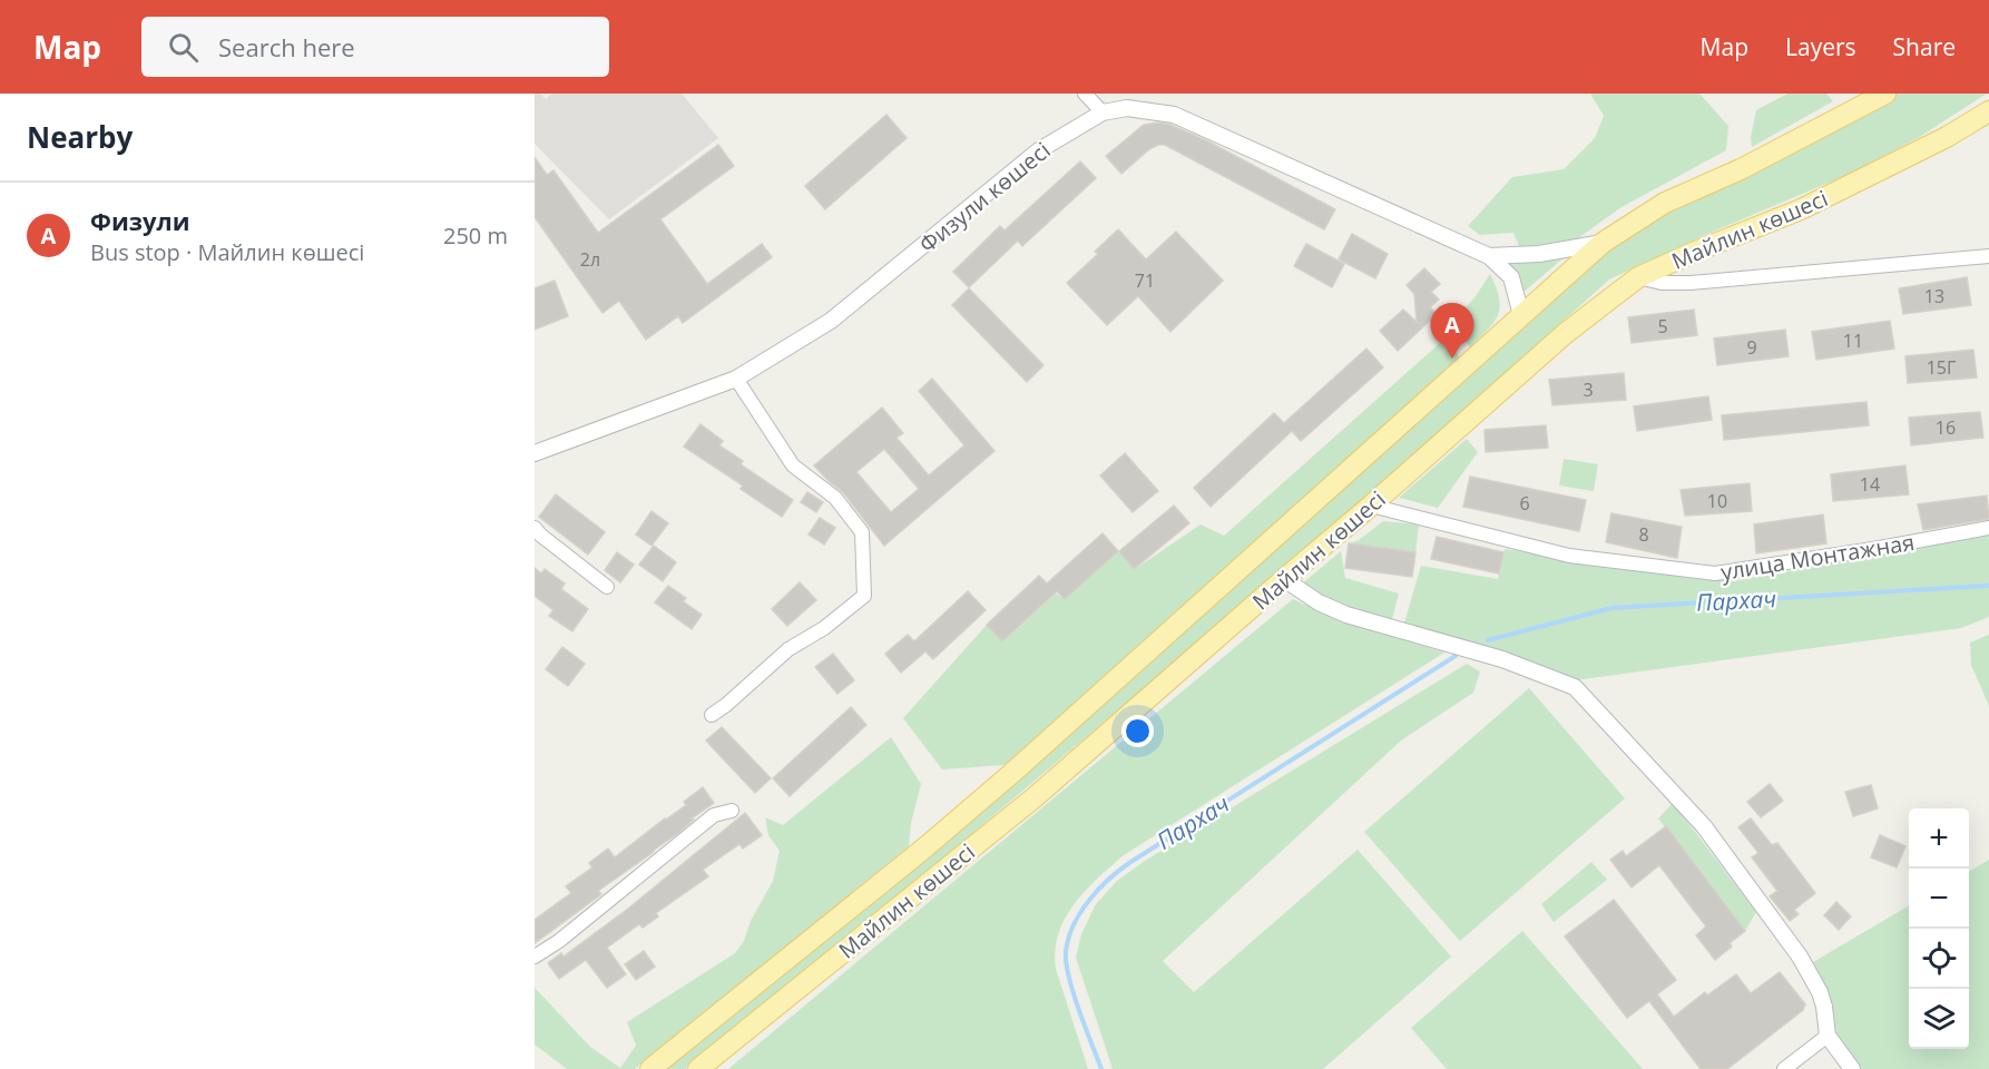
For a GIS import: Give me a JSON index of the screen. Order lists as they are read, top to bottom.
{
  "streets": {
    "main road": ["Майлин көшесі"],
    "street": ["Физули көшесі", "улица Монтажная"]
  },
  "crossings": [
    ["Майлин көшесі", "улица Монтажная"]
  ],
  "water": ["Пархач"],
  "house_numbers": [
    "2л",
    "71",
    "13",
    "5",
    "11",
    "9",
    "15Г",
    "3",
    "16",
    "14",
    "10",
    "6",
    "8"
  ],
  "page": {
    "header": "Map",
    "search": "Search here",
    "nav": ["Map", "Layers", "Share"],
    "heading": "Nearby",
    "list": [
      {
        "mark": "A",
        "name": "Физули",
        "note": "Bus stop · Майлин көшесі",
        "value": "250 m"
      }
    ],
    "pins": "A",
    "map_buttons": ["+", "−"]
  }
}
